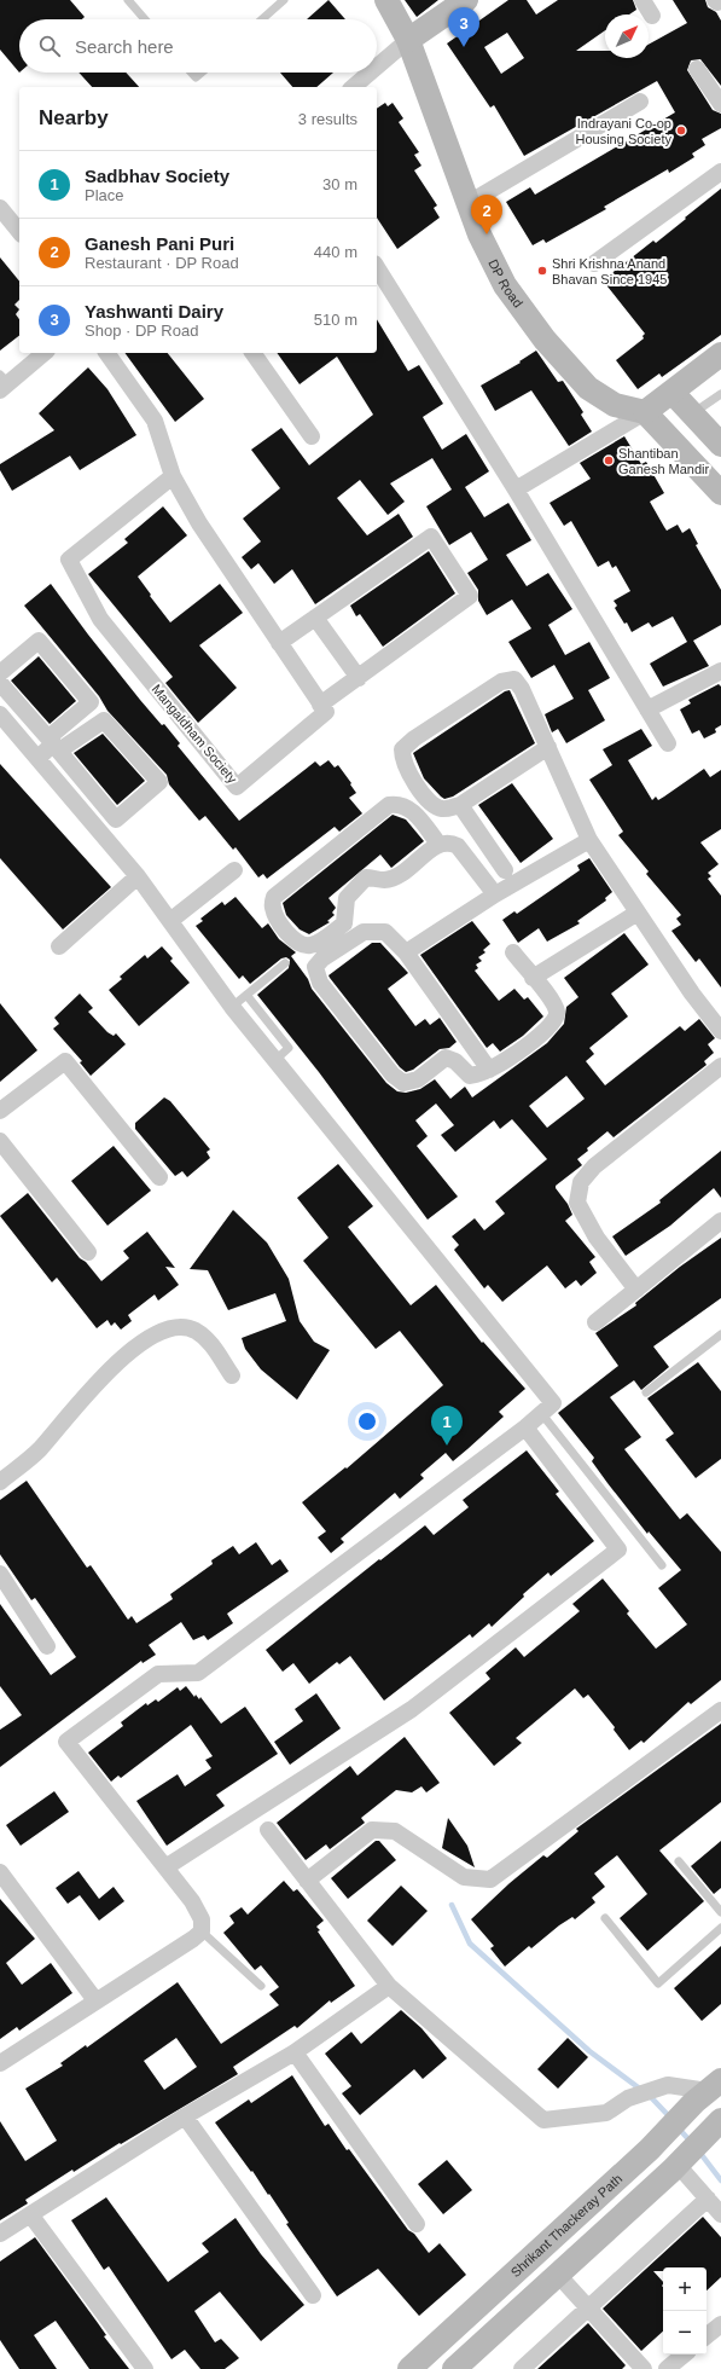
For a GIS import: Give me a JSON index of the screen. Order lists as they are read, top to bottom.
{
  "streets": {
    "street": ["DP Road", "Mangaldham Society", "Shrikant Thackeray Path"]
  },
  "places": ["Indrayani Co-op Housing Society", "Shri Krishna Anand Bhavan Since 1945", "Shantiban Ganesh Mandir"],
  "north": "top right",
  "page": {
    "pins": ["3", "2", "1"],
    "search": "Search here",
    "heading": ["Nearby", "3 results"],
    "list": [
      {
        "mark": "1",
        "name": "Sadbhav Society",
        "note": "Place",
        "value": "30 m"
      },
      {
        "mark": "2",
        "name": "Ganesh Pani Puri",
        "note": "Restaurant · DP Road",
        "value": "440 m"
      },
      {
        "mark": "3",
        "name": "Yashwanti Dairy",
        "note": "Shop · DP Road",
        "value": "510 m"
      }
    ],
    "map_buttons": ["+", "−"]
  }
}
